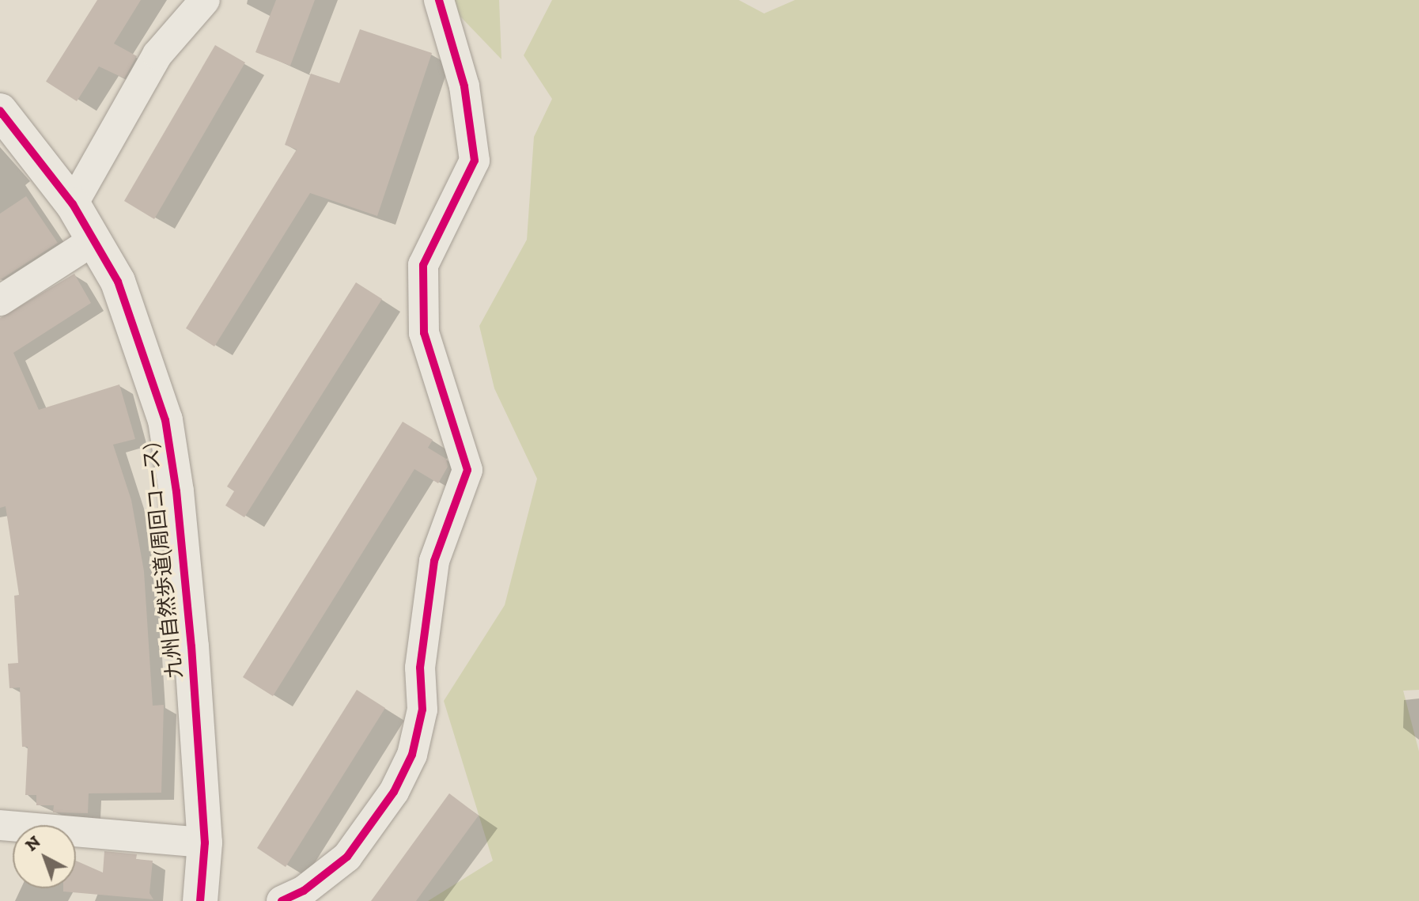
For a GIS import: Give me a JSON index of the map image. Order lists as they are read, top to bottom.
{
  "streets": {
    "street": ["九州自然歩道(周回コース)"]
  },
  "north": "top left"
}
